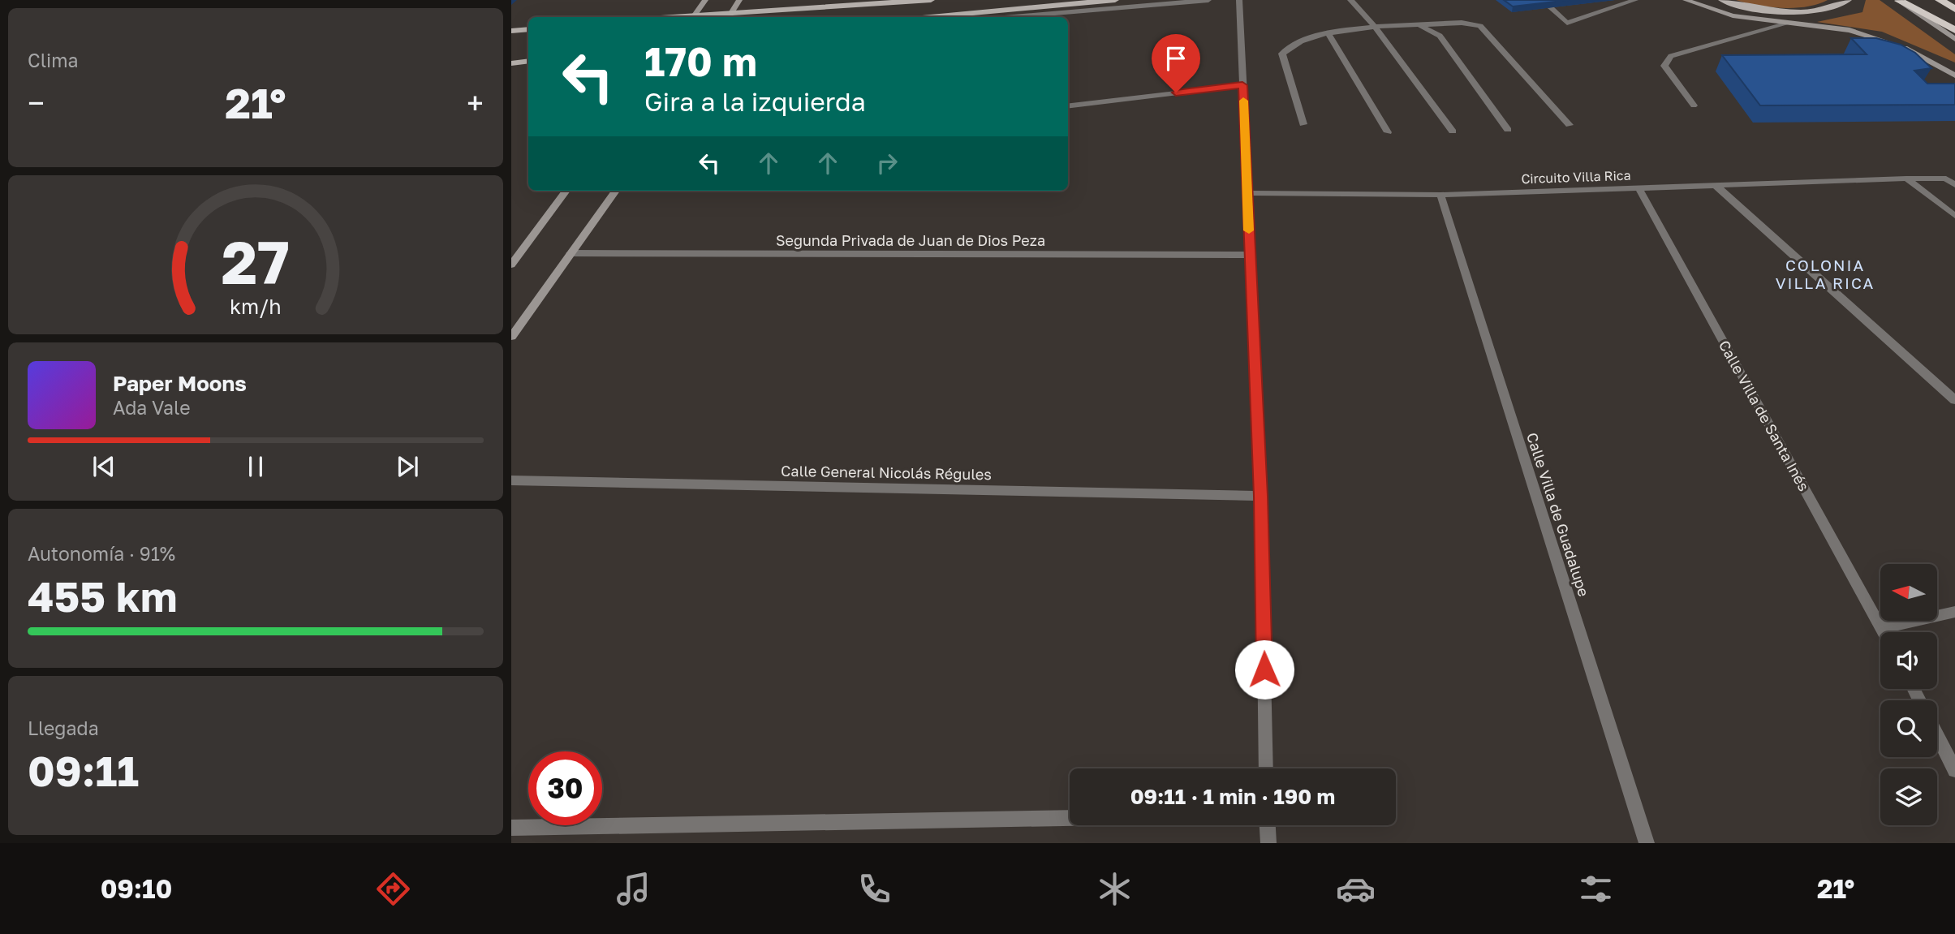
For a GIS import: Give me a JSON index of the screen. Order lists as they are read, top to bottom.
{
  "streets": {
    "street": [
      "Circuito Villa Rica",
      "Segunda Privada de Juan de Dios Peza",
      "Calle Villa de Santa Inés",
      "Calle General Nicolás Régules",
      "Calle Villa de Guadalupe"
    ]
  },
  "crossings": [
    ["Circuito Villa Rica", "Calle Villa de Santa Inés"],
    ["Circuito Villa Rica", "Calle Villa de Guadalupe"]
  ],
  "districts": ["COLONIA VILLA RICA"],
  "north": "left",
  "page": {
    "tile": [
      "Clima",
      ["Autonomía · 91%", "455 km"],
      ["Llegada", "09:11"]
    ],
    "turn": ["170 m", "Gira a la izquierda"],
    "heat": ["−", "21°", "+"],
    "song": ["Paper Moons", "Ada Vale"],
    "limit": "30",
    "trip": "09:11 · 1 min · 190 m",
    "tabs": ["09:10", "21°"],
    "gauge": ["27", "km/h"]
  }
}
